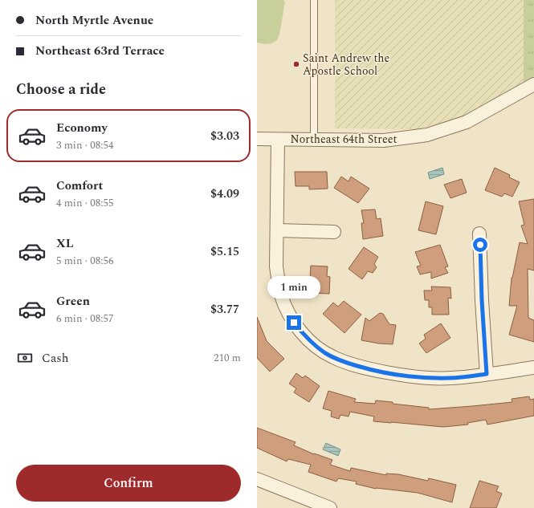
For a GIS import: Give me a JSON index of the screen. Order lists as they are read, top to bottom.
{
  "streets": {
    "street": ["Northeast 64th Street"]
  },
  "places": ["Saint Andrew the Apostle School"],
  "page": {
    "banner": ["North Myrtle Avenue", "Northeast 63rd Terrace"],
    "heading": "Choose a ride",
    "list": [
      {
        "name": "Economy",
        "note": "3 min · 08:54",
        "value": "$3.03"
      },
      {
        "name": "Comfort",
        "note": "4 min · 08:55",
        "value": "$4.09"
      },
      {
        "name": "XL",
        "note": "5 min · 08:56",
        "value": "$5.15"
      },
      {
        "name": "Green",
        "note": "6 min · 08:57",
        "value": "$3.77"
      }
    ],
    "bubble": "1 min",
    "pay": ["Cash", "210 m"],
    "buttons": "Confirm"
  }
}
